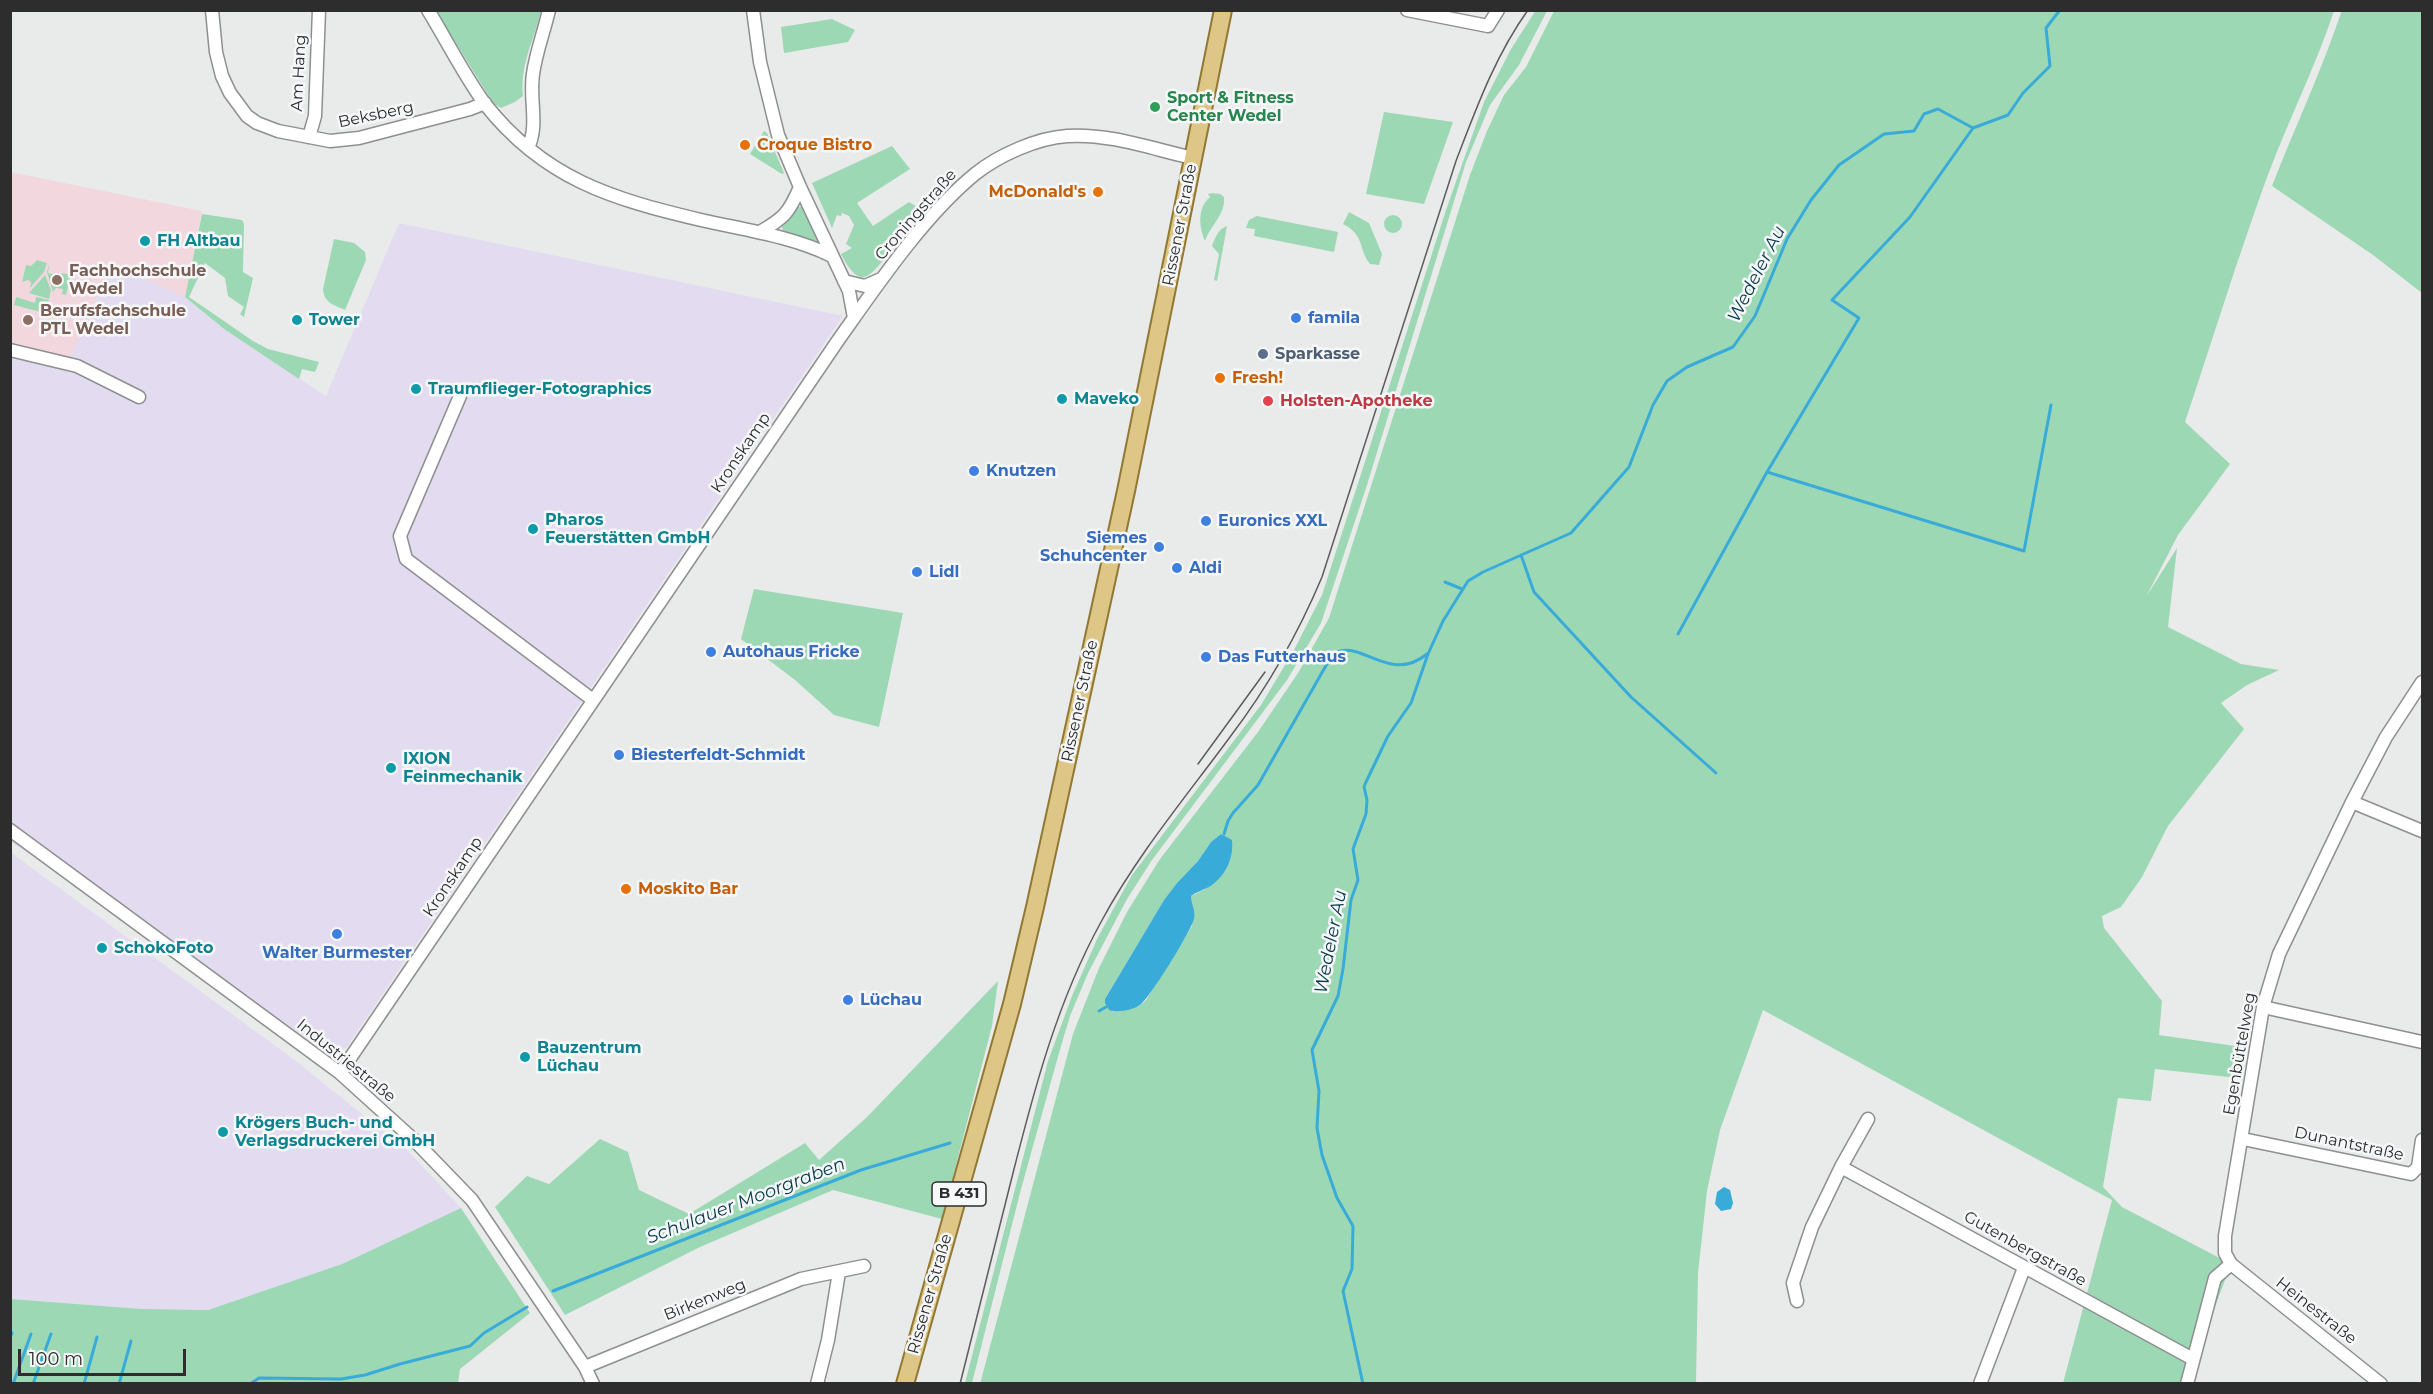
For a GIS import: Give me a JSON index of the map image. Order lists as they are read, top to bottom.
{
  "streets": {
    "main road": ["Rissener Straße", "B 431"],
    "street": [
      "Am Hang",
      "Beksberg",
      "Croningstraße",
      "Kronskamp",
      "Egenbüttelweg",
      "Industriestraße",
      "Dunantstraße",
      "Gutenbergstraße",
      "Birkenweg",
      "Heinestraße"
    ]
  },
  "crossings": [
    ["Am Hang", "Beksberg"],
    ["Croningstraße", "Rissener Straße"],
    ["Croningstraße", "Kronskamp"],
    ["Kronskamp", "Industriestraße"],
    ["Egenbüttelweg", "Dunantstraße"],
    ["Egenbüttelweg", "Heinestraße"],
    ["Industriestraße", "Birkenweg"]
  ],
  "water": ["Wedeler Au", "Schulauer Moorgraben"],
  "places": [
    "Sport & Fitness Center Wedel",
    "Croque Bistro",
    "McDonald's",
    "FH Altbau",
    "Fachhochschule Wedel",
    "famila",
    "Berufsfachschule PTL Wedel",
    "Tower",
    "Sparkasse",
    "Fresh!",
    "Traumflieger-Fotographics",
    "Maveko",
    "Holsten-Apotheke",
    "Knutzen",
    "Euronics XXL",
    "Pharos Feuerstätten GmbH",
    "Siemes Schuhcenter",
    "Aldi",
    "Lidl",
    "Autohaus Fricke",
    "Das Futterhaus",
    "Biesterfeldt-Schmidt",
    "IXION Feinmechanik",
    "Moskito Bar",
    "Walter Burmester",
    "SchokoFoto",
    "Lüchau",
    "Bauzentrum Lüchau",
    "Krögers Buch- und Verlagsdruckerei GmbH"
  ],
  "scale_bar": "100 m"
}
